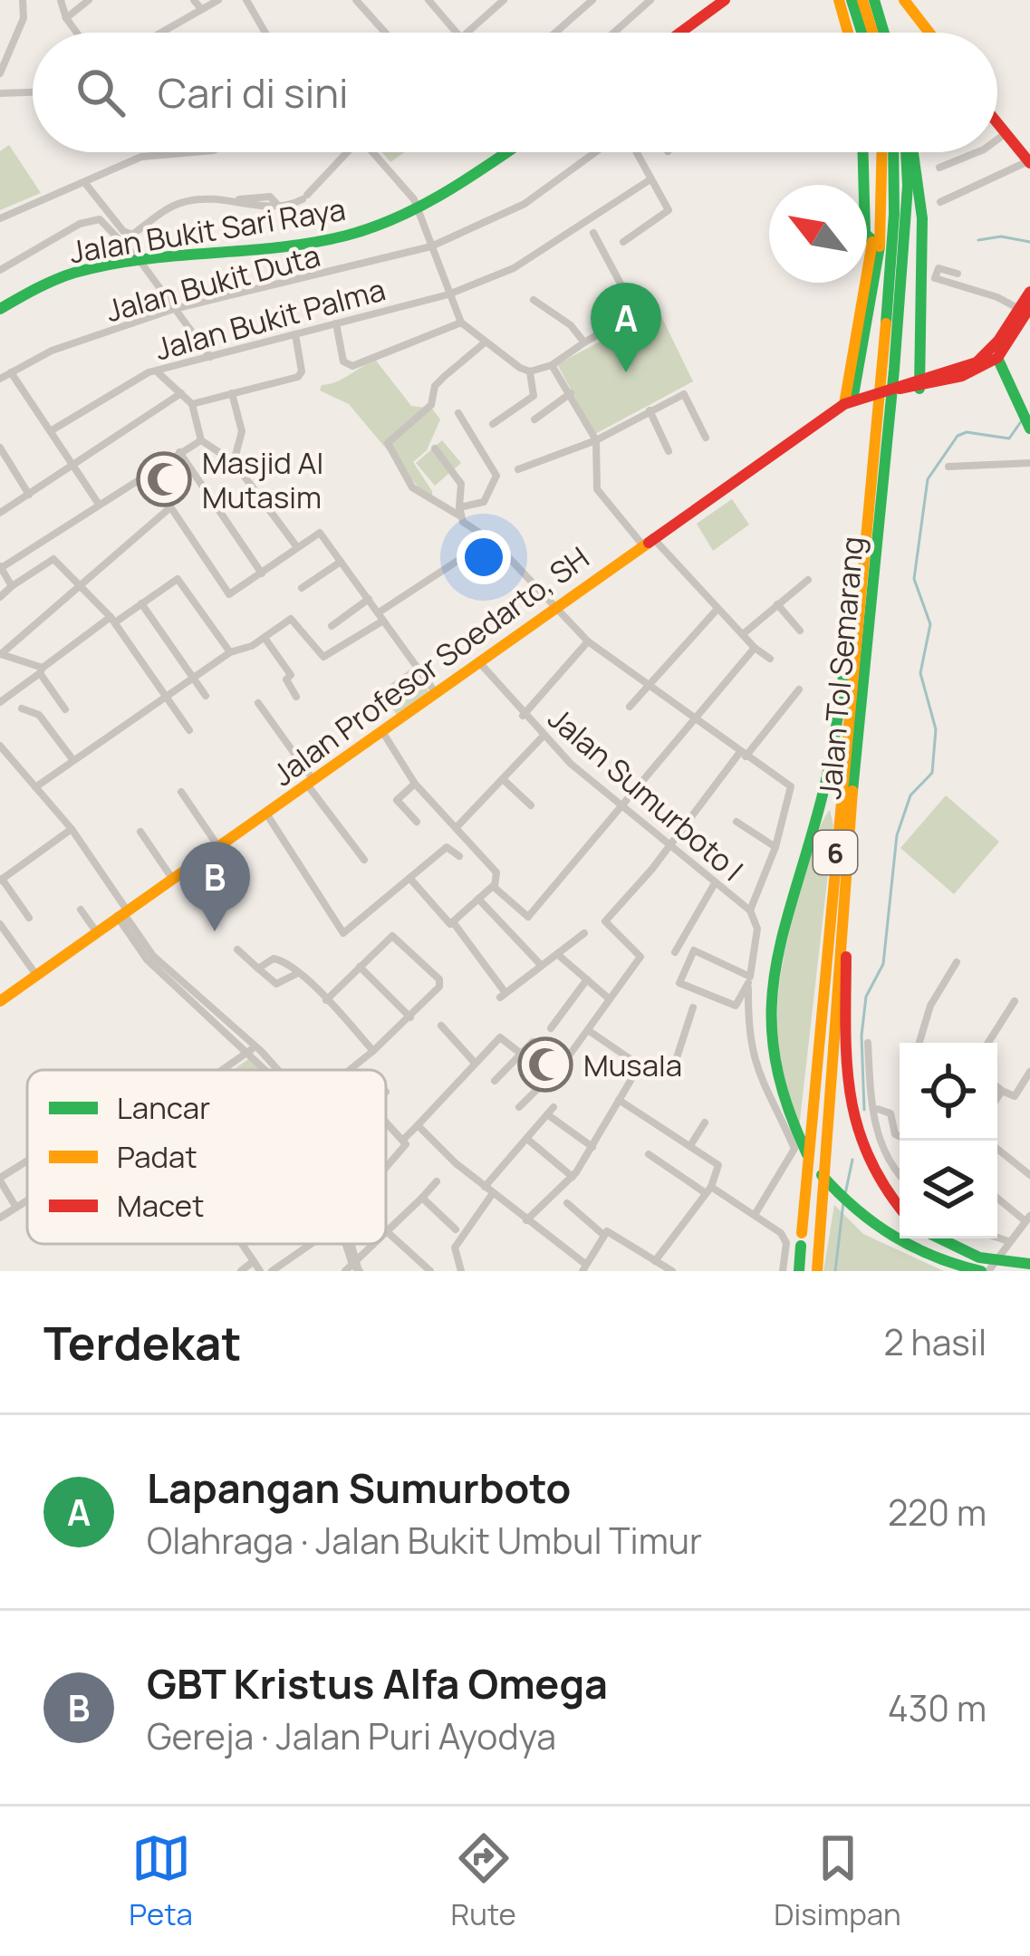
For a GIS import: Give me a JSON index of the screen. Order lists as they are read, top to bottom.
{
  "streets": {
    "main road": [
      "Jalan Bukit Sari Raya",
      "Jalan Profesor Soedarto, SH",
      "Jalan Tol Semarang",
      "6"
    ],
    "street": ["Jalan Bukit Duta", "Jalan Bukit Palma", "Jalan Sumurboto I"]
  },
  "crossings": [
    ["Jalan Profesor Soedarto, SH", "Jalan Sumurboto I"],
    ["Jalan Tol Semarang", "6"]
  ],
  "places": {
    "mosque": ["Masjid Al Mutasim", "Musala"]
  },
  "legend": ["Lancar", "Padat", "Macet"],
  "north": "top left",
  "page": {
    "search": "Cari di sini",
    "pins": ["A", "B"],
    "heading": ["Terdekat", "2 hasil"],
    "list": [
      {
        "mark": "A",
        "name": "Lapangan Sumurboto",
        "note": "Olahraga · Jalan Bukit Umbul Timur",
        "value": "220 m"
      },
      {
        "mark": "B",
        "name": "GBT Kristus Alfa Omega",
        "note": "Gereja · Jalan Puri Ayodya",
        "value": "430 m"
      }
    ],
    "nav": ["Peta", "Rute", "Disimpan"]
  }
}
